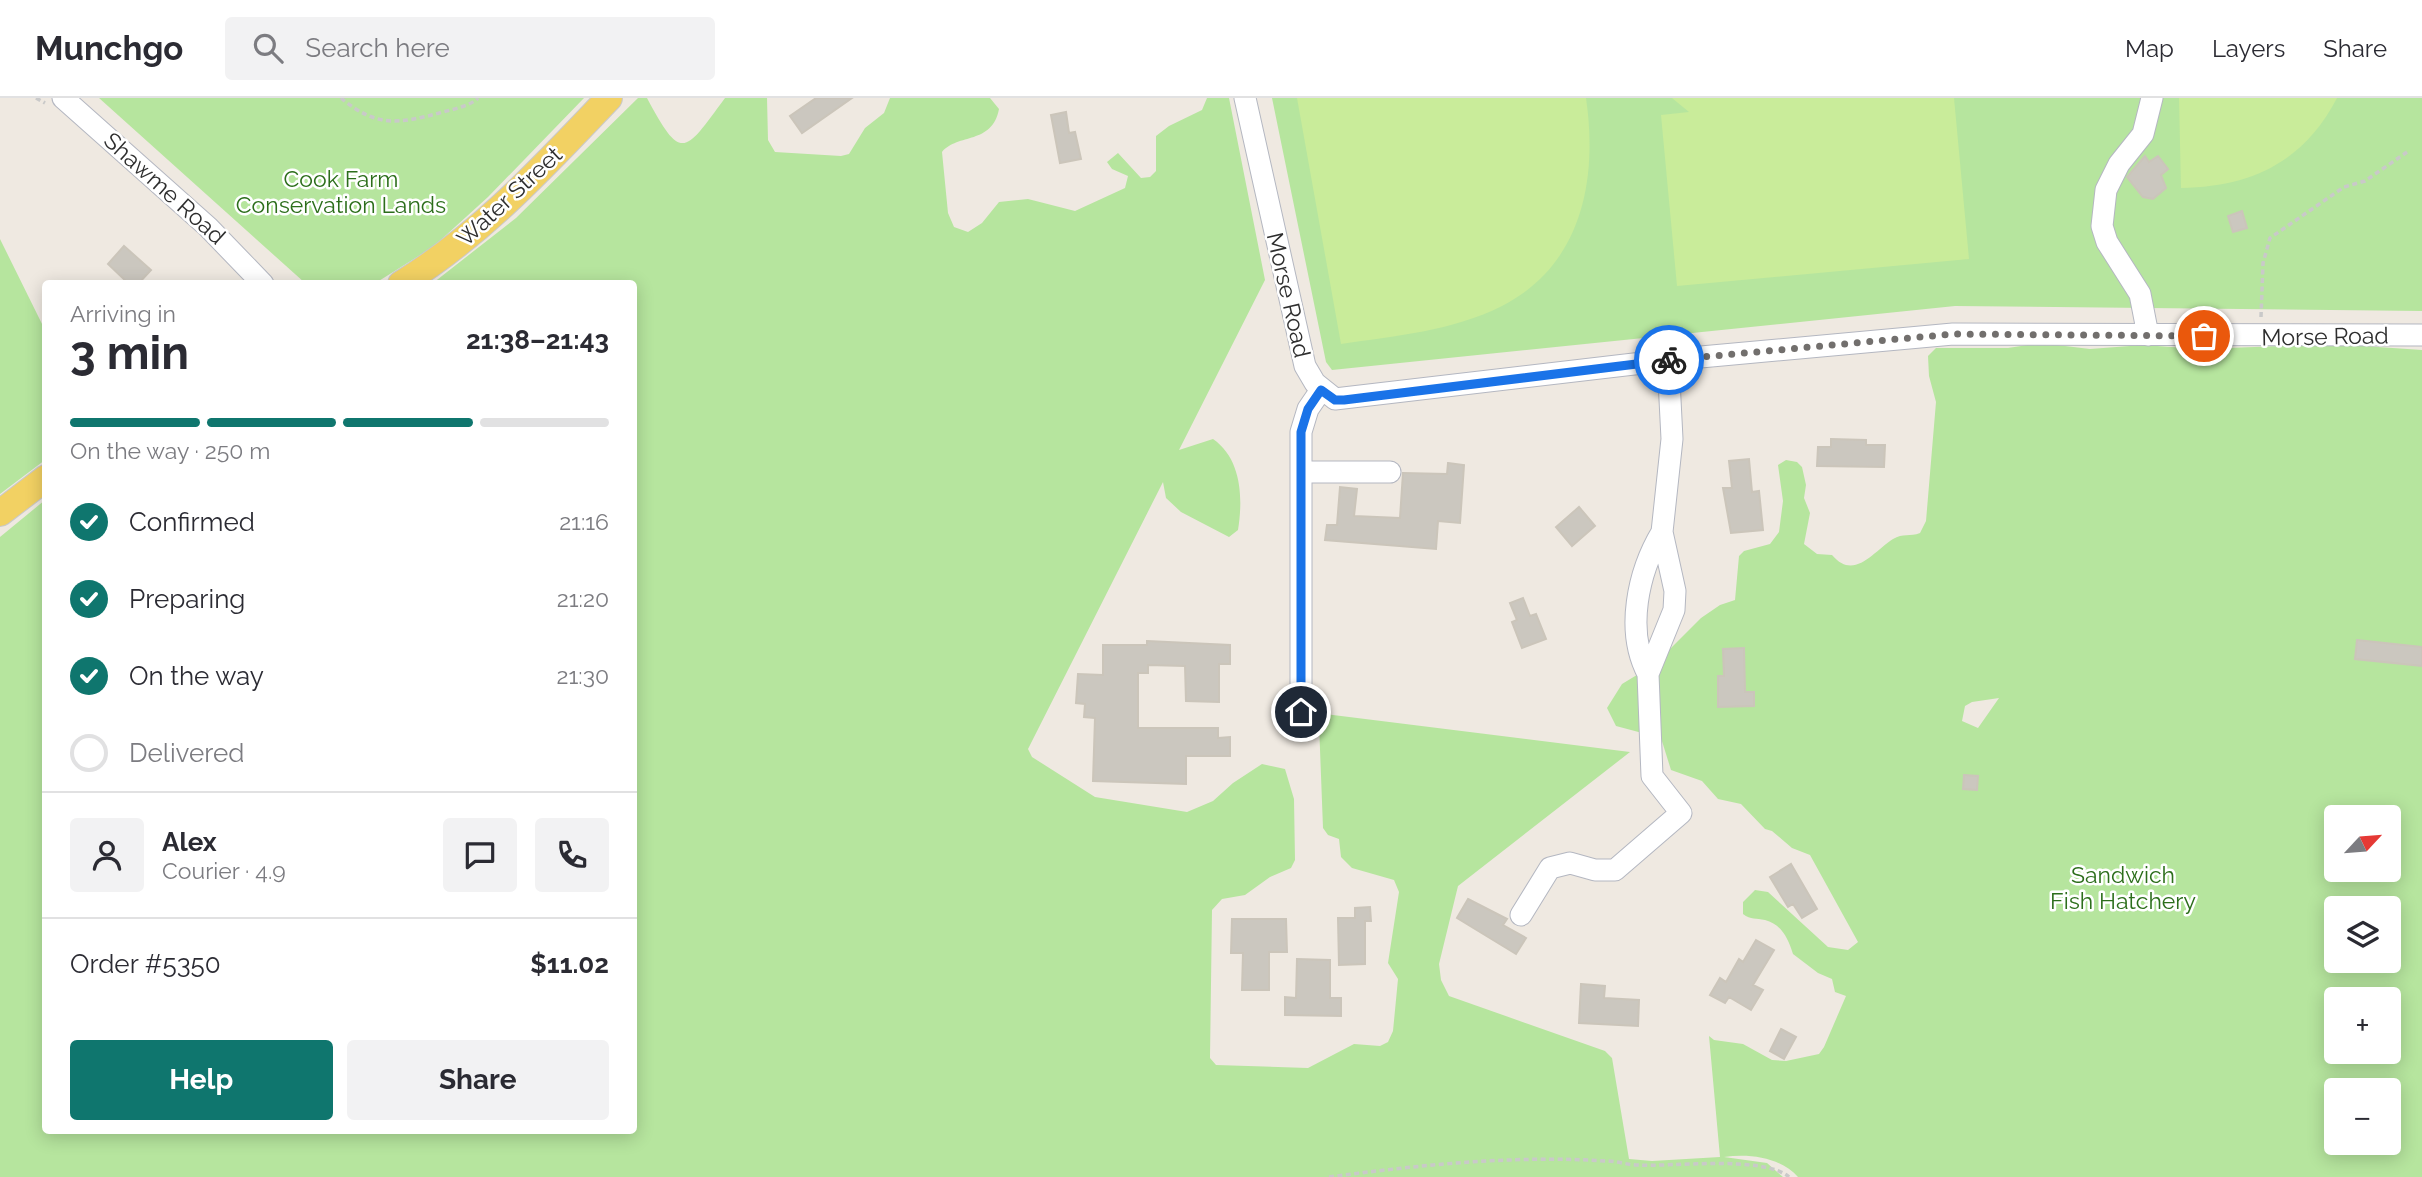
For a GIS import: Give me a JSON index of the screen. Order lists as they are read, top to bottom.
{
  "streets": {
    "main road": ["Water Street"],
    "street": ["Shawme Road", "Morse Road"]
  },
  "parks": ["Cook Farm Conservation Lands", "Sandwich Fish Hatchery"],
  "north": "top right",
  "page": {
    "header": "Munchgo",
    "search": "Search here",
    "nav": ["Map", "Layers", "Share"],
    "heading": ["3 min", "Arriving in", "21:38–21:43"],
    "panel": [
      "Alex",
      "Courier · 4.9",
      "Order #5350",
      "$11.02"
    ],
    "bar": "On the way · 250 m",
    "list": [
      ["Confirmed", "21:16"],
      ["Preparing", "21:20"],
      ["On the way", "21:30"],
      "Delivered"
    ],
    "map_buttons": ["+", "−"],
    "buttons": ["Help", "Share"]
  }
}
